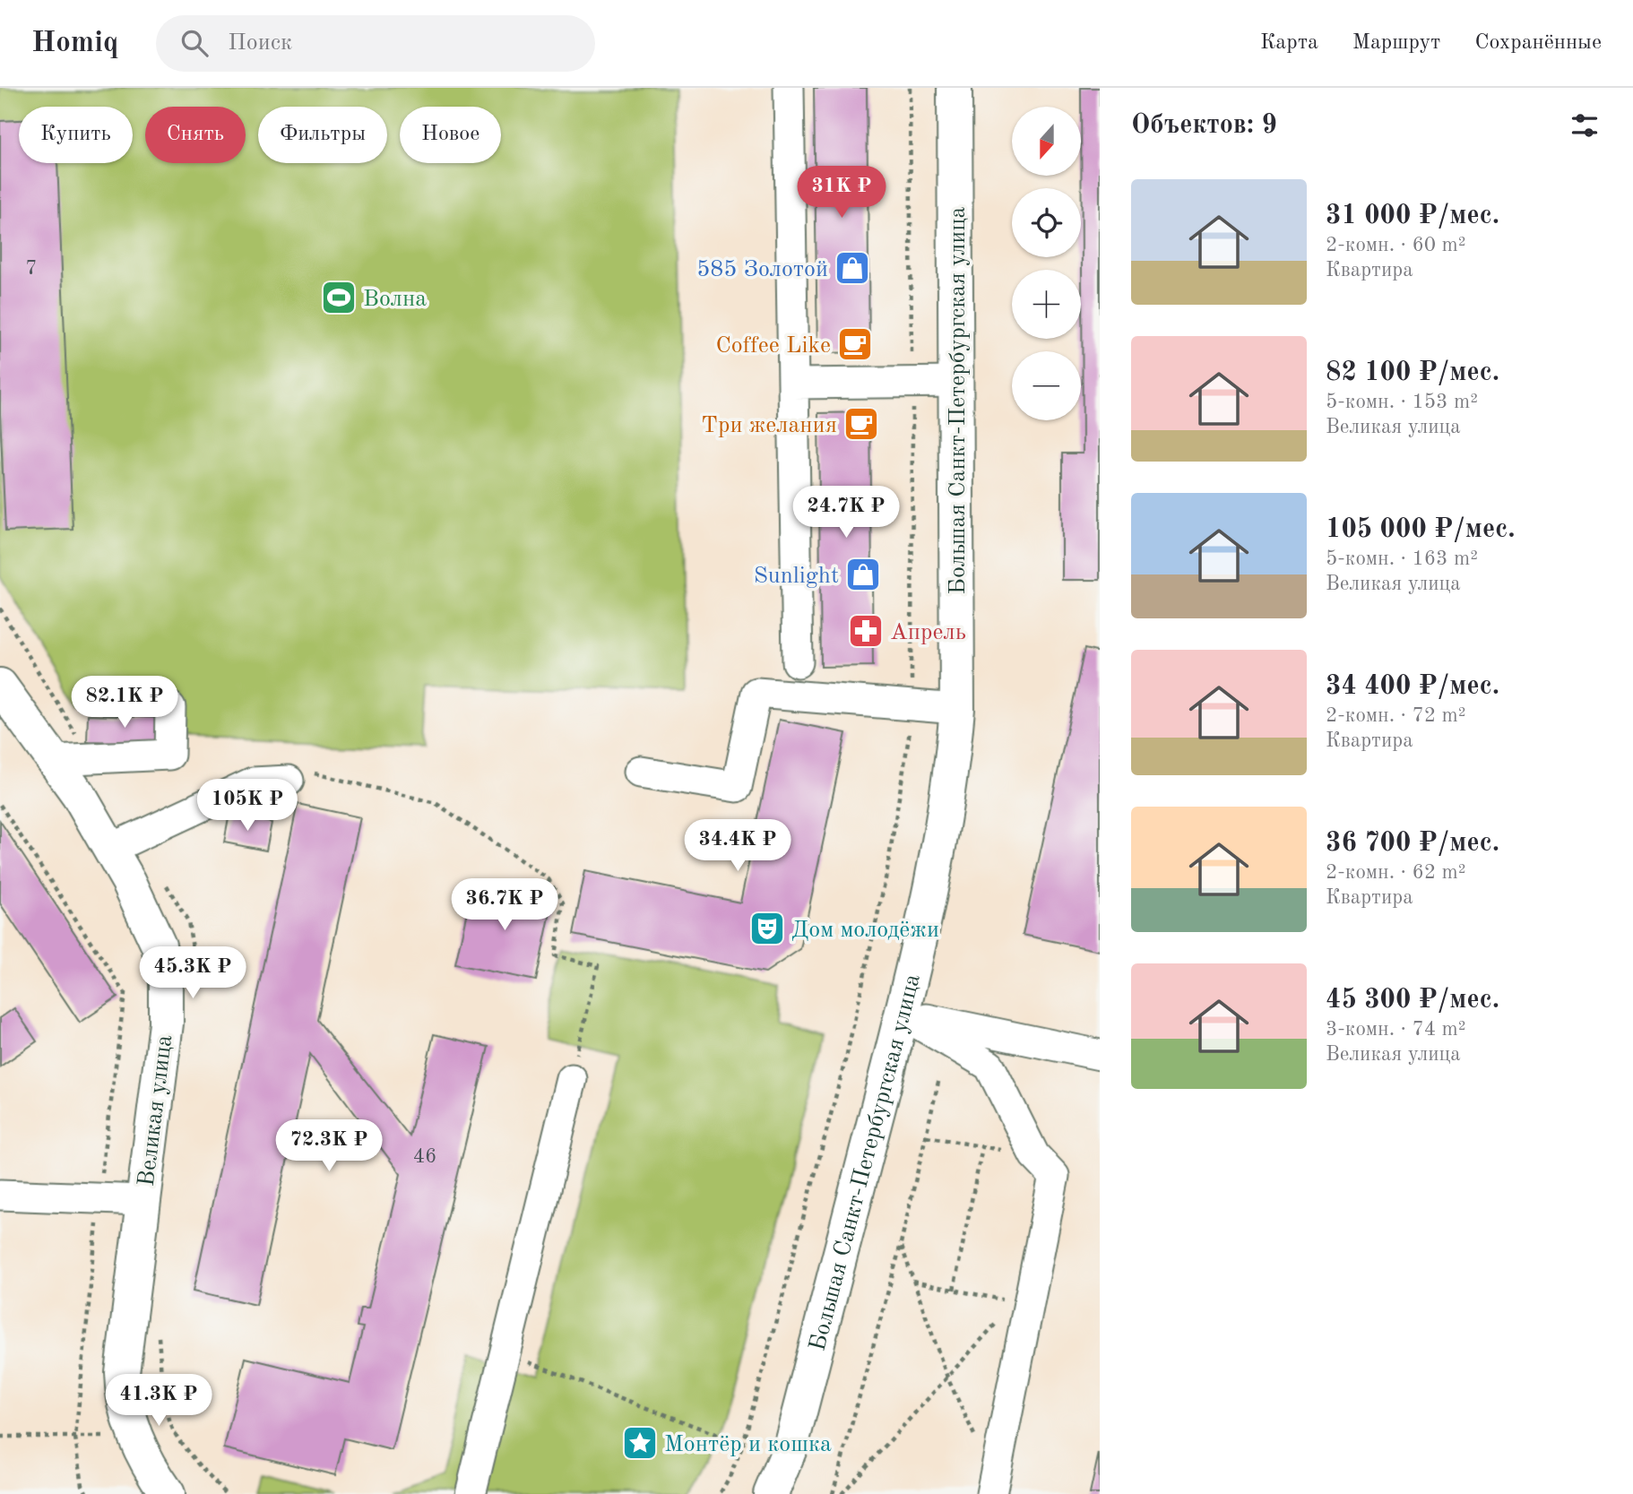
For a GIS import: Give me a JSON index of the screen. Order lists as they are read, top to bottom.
{
  "streets": {
    "main road": ["Большая Санкт-Петербургская улица", "Великая улица"]
  },
  "places": {
    "shop": ["585 Золотой", "Sunlight"],
    "sports": ["Волна"],
    "cafe": ["Coffee Like", "Три желания"],
    "pharmacy": ["Апрель"],
    "theatre": ["Дом молодёжи"],
    "place": ["Монтёр и кошка"]
  },
  "house_numbers": ["7", "46"],
  "north": "bottom",
  "page": {
    "header": "Homiq",
    "search": "Поиск",
    "nav": ["Карта", "Маршрут", "Сохранённые"],
    "heading": "Объектов: 9",
    "map_buttons": ["+", "−"],
    "chip": [
      "Купить",
      "Снять",
      "Фильтры",
      "Новое"
    ],
    "list": [
      {
        "name": "31 000 ₽/мес.",
        "note": "2-комн. · 60 m² · Квартира"
      },
      {
        "name": "82 100 ₽/мес.",
        "note": "5-комн. · 153 m² · Великая улица"
      },
      {
        "name": "105 000 ₽/мес.",
        "note": "5-комн. · 163 m² · Великая улица"
      },
      {
        "name": "34 400 ₽/мес.",
        "note": "2-комн. · 72 m² · Квартира"
      },
      {
        "name": "36 700 ₽/мес.",
        "note": "2-комн. · 62 m² · Квартира"
      },
      {
        "name": "45 300 ₽/мес.",
        "note": "3-комн. · 74 m² · Великая улица"
      }
    ],
    "price": [
      "31K ₽",
      "24.7K ₽",
      "82.1K ₽",
      "105K ₽",
      "34.4K ₽",
      "36.7K ₽",
      "45.3K ₽",
      "72.3K ₽",
      "41.3K ₽"
    ]
  }
}
